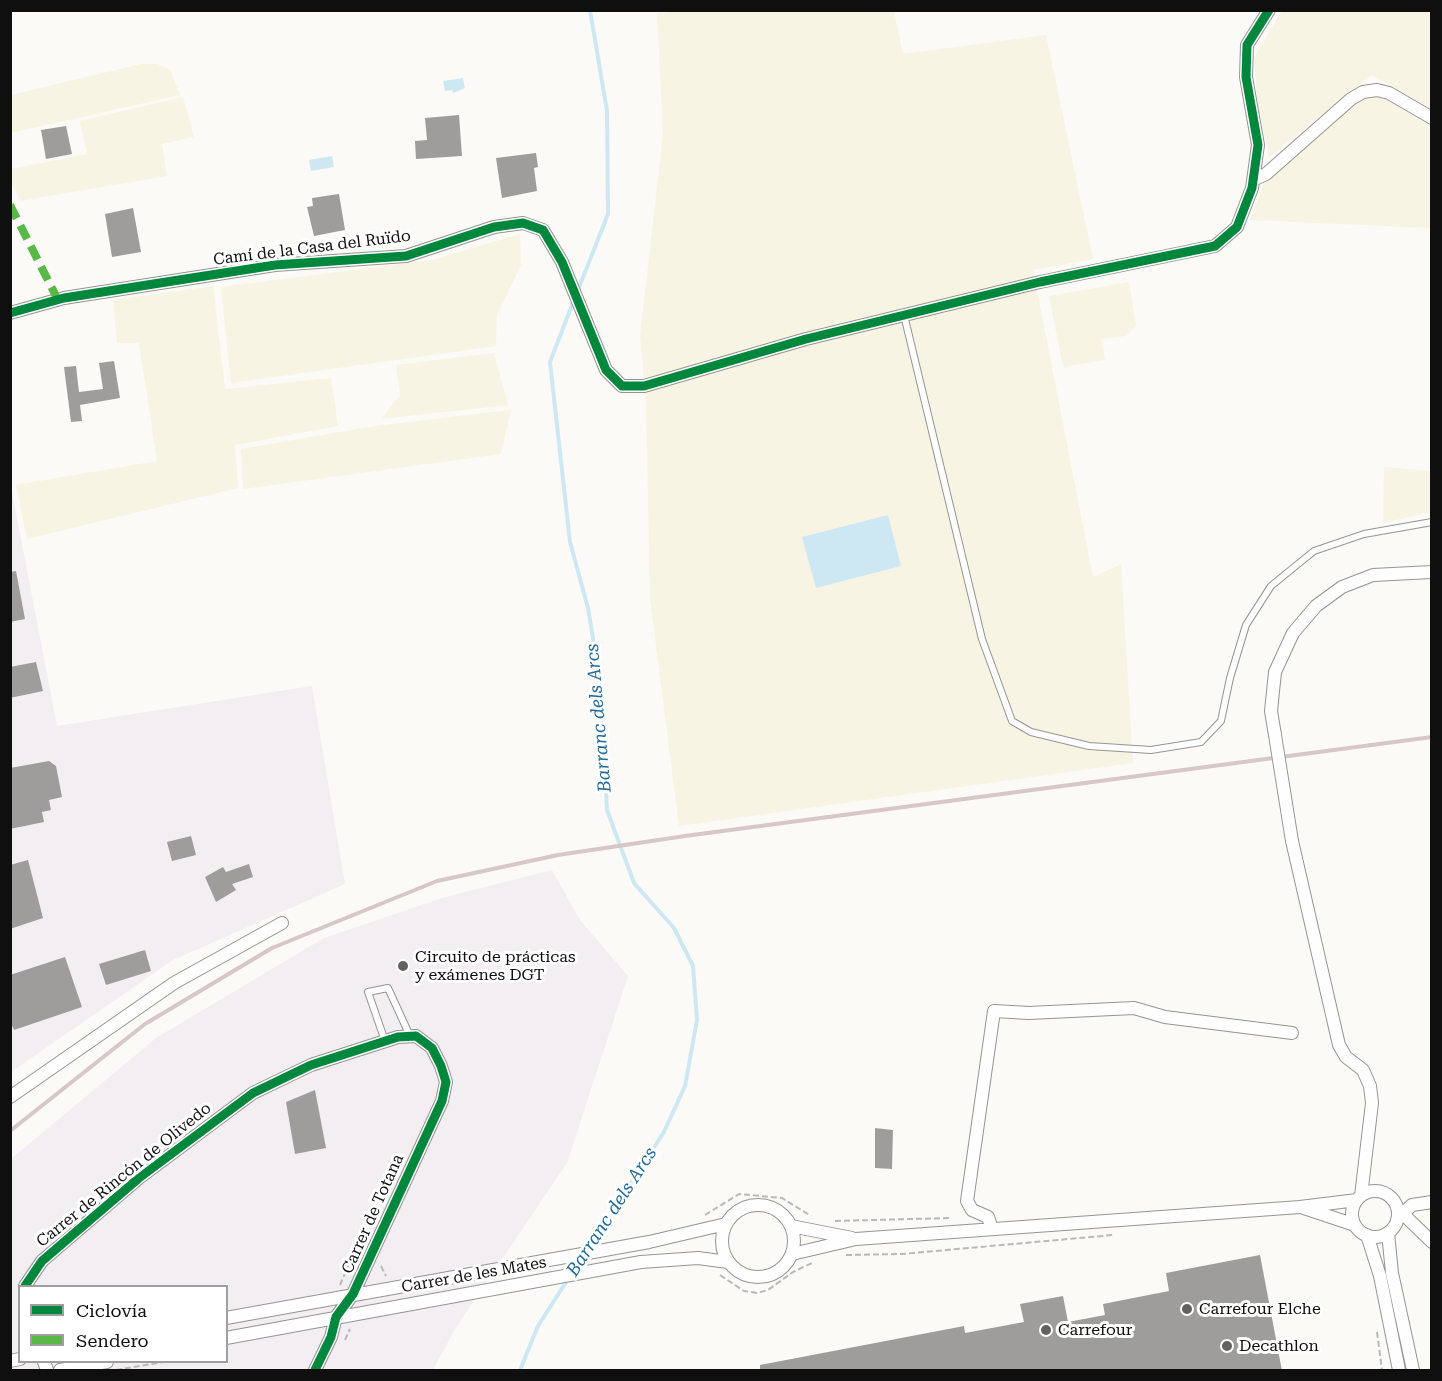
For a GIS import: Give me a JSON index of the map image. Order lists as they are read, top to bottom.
{
  "streets": {
    "street": [
      "Camí de la Casa del Ruïdo",
      "Carrer de Rincón de Olivedo",
      "Carrer de Totana",
      "Carrer de les Mates"
    ]
  },
  "crossings": [
    ["Carrer de Rincón de Olivedo", "Carrer de Totana"],
    ["Carrer de Totana", "Carrer de les Mates"]
  ],
  "water": ["Barranc dels Arcs"],
  "places": [
    "Circuito de prácticas y exámenes DGT",
    "Carrefour Elche",
    "Carrefour",
    "Decathlon"
  ],
  "legend": ["Ciclovía", "Sendero"]
}
